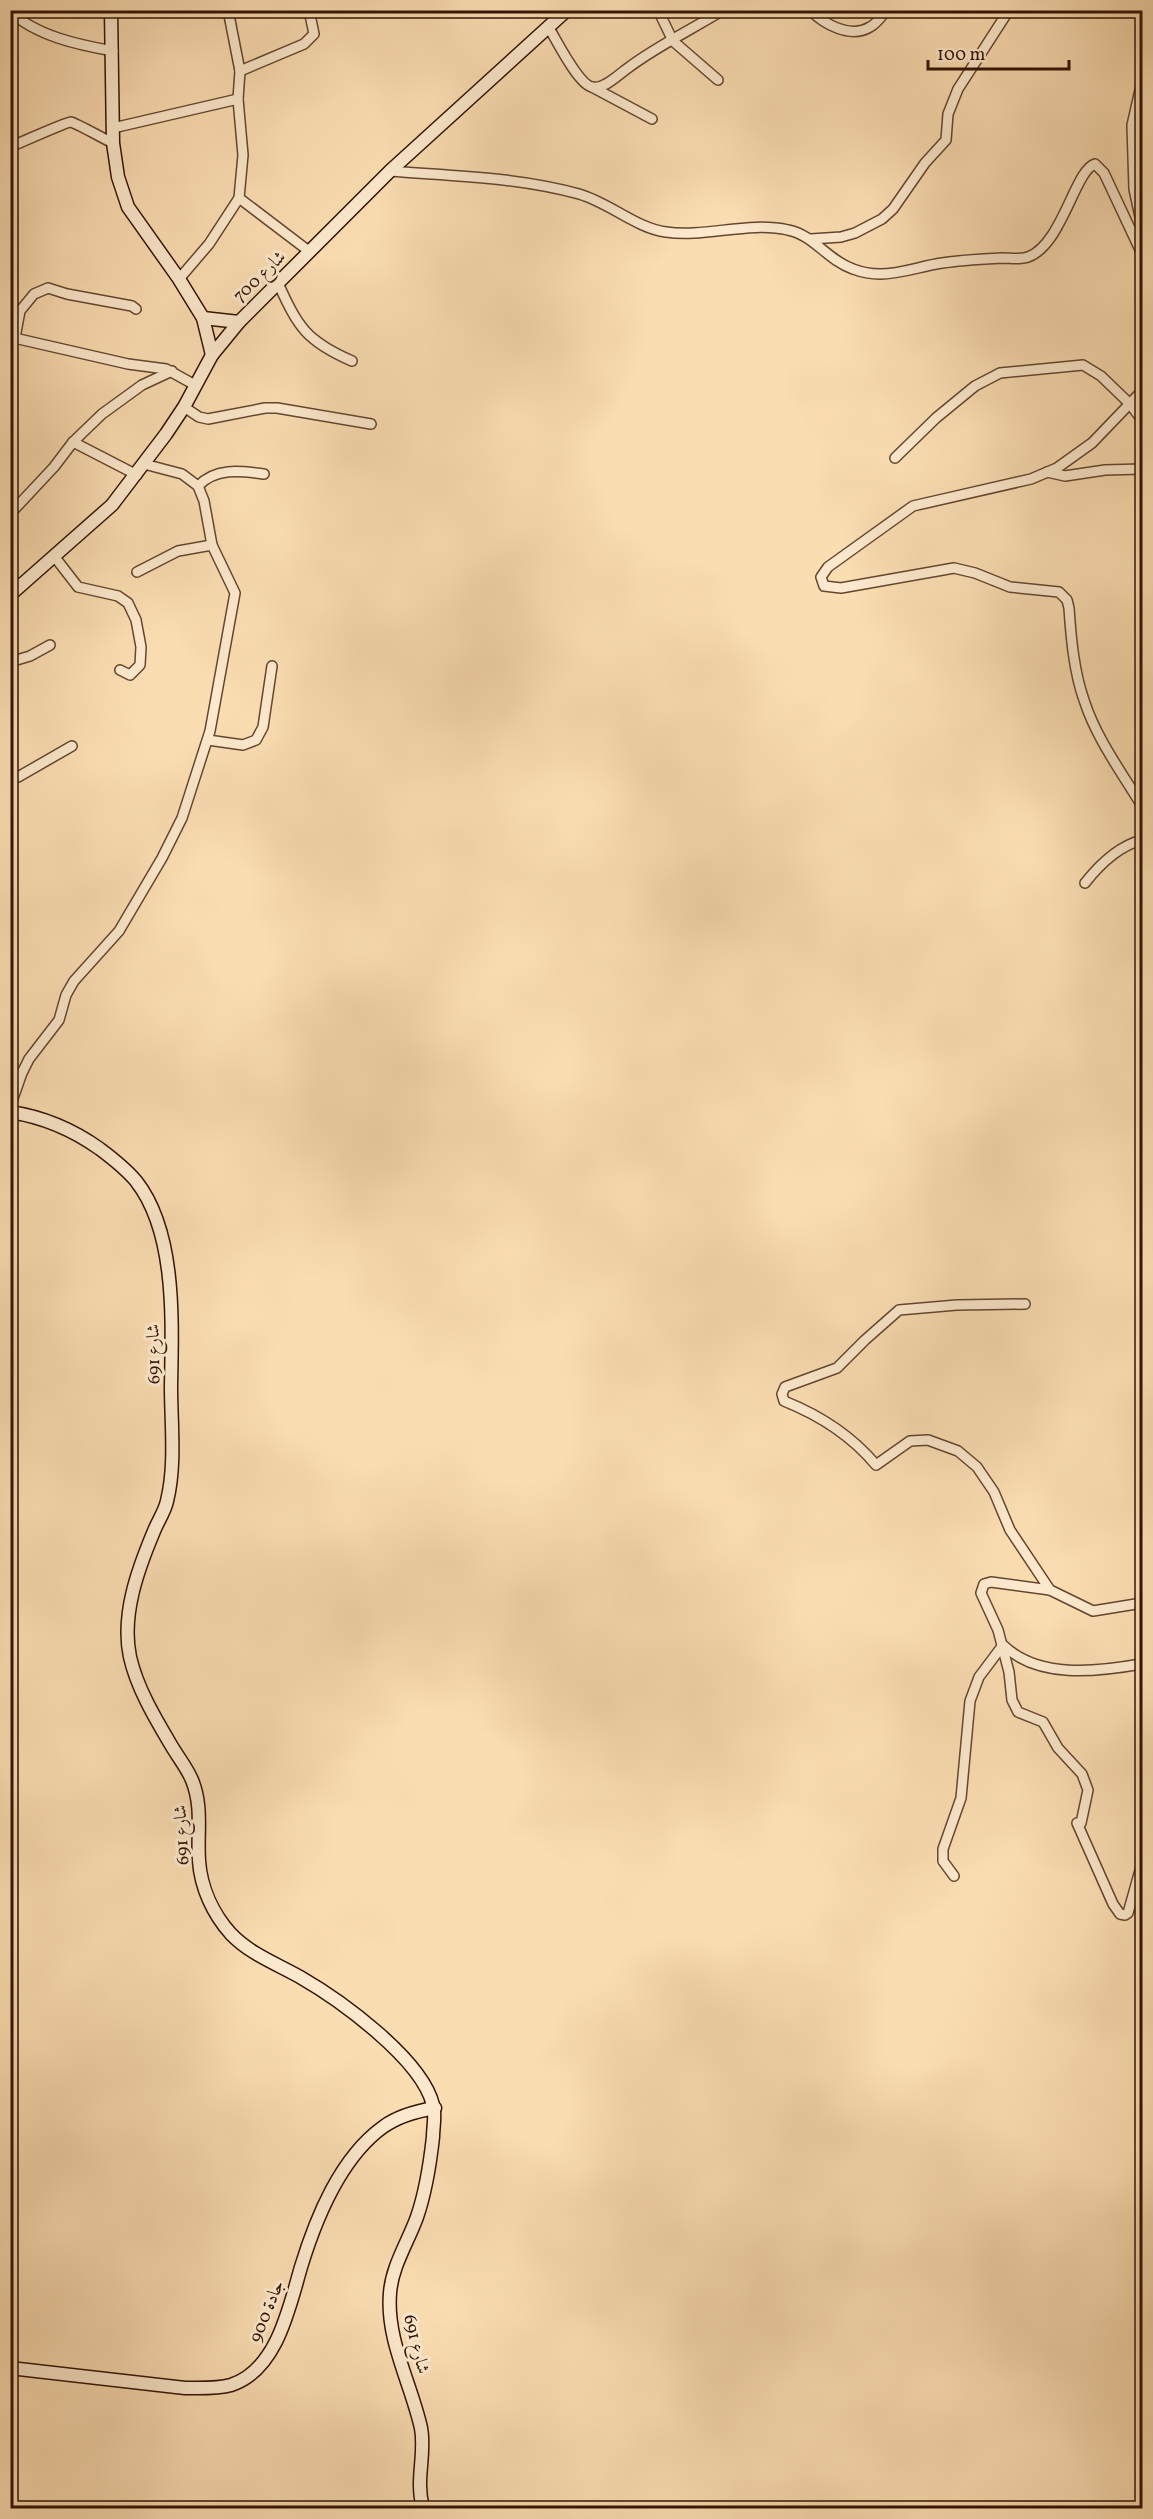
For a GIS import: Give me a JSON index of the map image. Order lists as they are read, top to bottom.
{
  "streets": {
    "main road": ["شارع 700", "شارع 691", "جادة 900"]
  },
  "crossings": [
    ["شارع 691", "جادة 900"]
  ],
  "scale_bar": "100 m"
}
